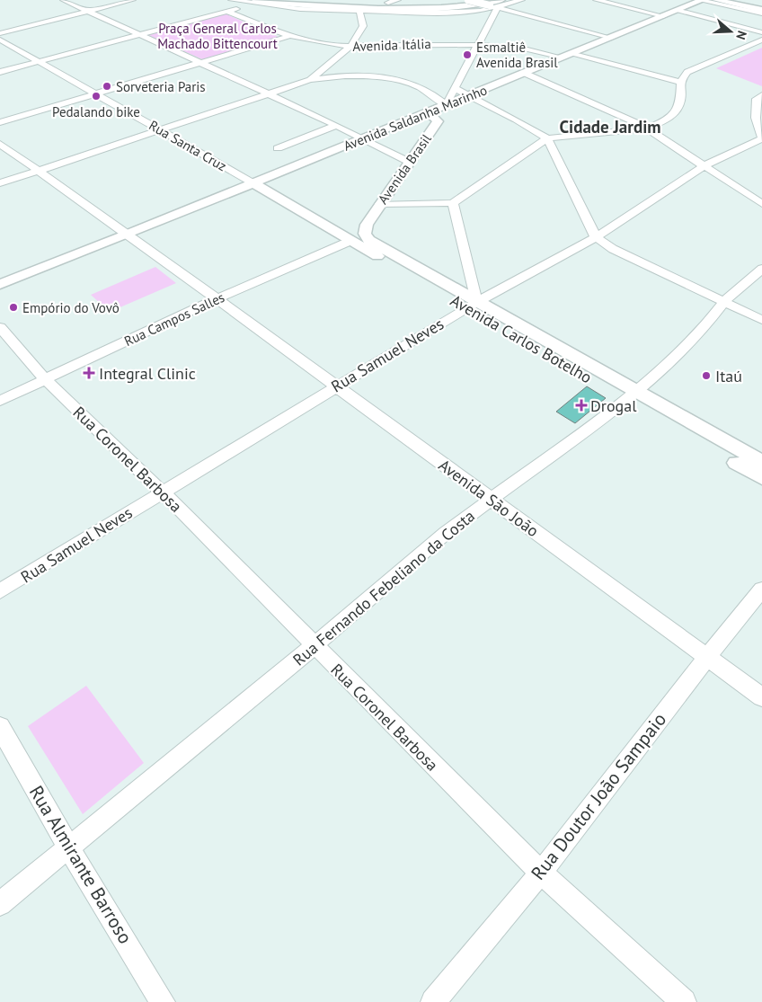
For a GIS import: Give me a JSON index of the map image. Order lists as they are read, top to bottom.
{
  "streets": {
    "main road": [
      "Avenida Saldanha Marinho",
      "Rua Santa Cruz",
      "Avenida Brasil",
      "Avenida Carlos Botelho"
    ],
    "street": [
      "Avenida Itália",
      "Rua Campos Salles",
      "Rua Samuel Neves",
      "Rua Coronel Barbosa",
      "Avenida São João",
      "Rua Fernando Febeliano da Costa",
      "Rua Doutor João Sampaio",
      "Rua Almirante Barroso"
    ]
  },
  "crossings": [
    ["Avenida Itália", "Avenida Saldanha Marinho"],
    ["Avenida Saldanha Marinho", "Rua Santa Cruz"],
    ["Avenida Saldanha Marinho", "Avenida Brasil"],
    ["Avenida Saldanha Marinho", "Avenida São João"],
    ["Rua Santa Cruz", "Rua Campos Salles"],
    ["Rua Santa Cruz", "Avenida Carlos Botelho"],
    ["Rua Campos Salles", "Avenida Carlos Botelho"],
    ["Rua Campos Salles", "Rua Coronel Barbosa"],
    ["Rua Campos Salles", "Avenida São João"],
    ["Avenida Carlos Botelho", "Rua Samuel Neves"],
    ["Avenida Carlos Botelho", "Rua Fernando Febeliano da Costa"],
    ["Rua Samuel Neves", "Rua Coronel Barbosa"],
    ["Rua Samuel Neves", "Avenida São João"],
    ["Rua Coronel Barbosa", "Rua Fernando Febeliano da Costa"],
    ["Rua Coronel Barbosa", "Rua Doutor João Sampaio"],
    ["Avenida São João", "Rua Fernando Febeliano da Costa"],
    ["Avenida São João", "Rua Doutor João Sampaio"],
    ["Rua Fernando Febeliano da Costa", "Rua Almirante Barroso"]
  ],
  "districts": ["Cidade Jardim"],
  "parks": ["Praça General Carlos Machado Bittencourt"],
  "places": {
    "other": [
      "Esmaltiê Avenida Brasil",
      "Sorveteria Paris",
      "Pedalando bike",
      "Empório do Vovô",
      "Itaú"
    ],
    "health": ["Integral Clinic", "Drogal"]
  },
  "north": "right"
}
